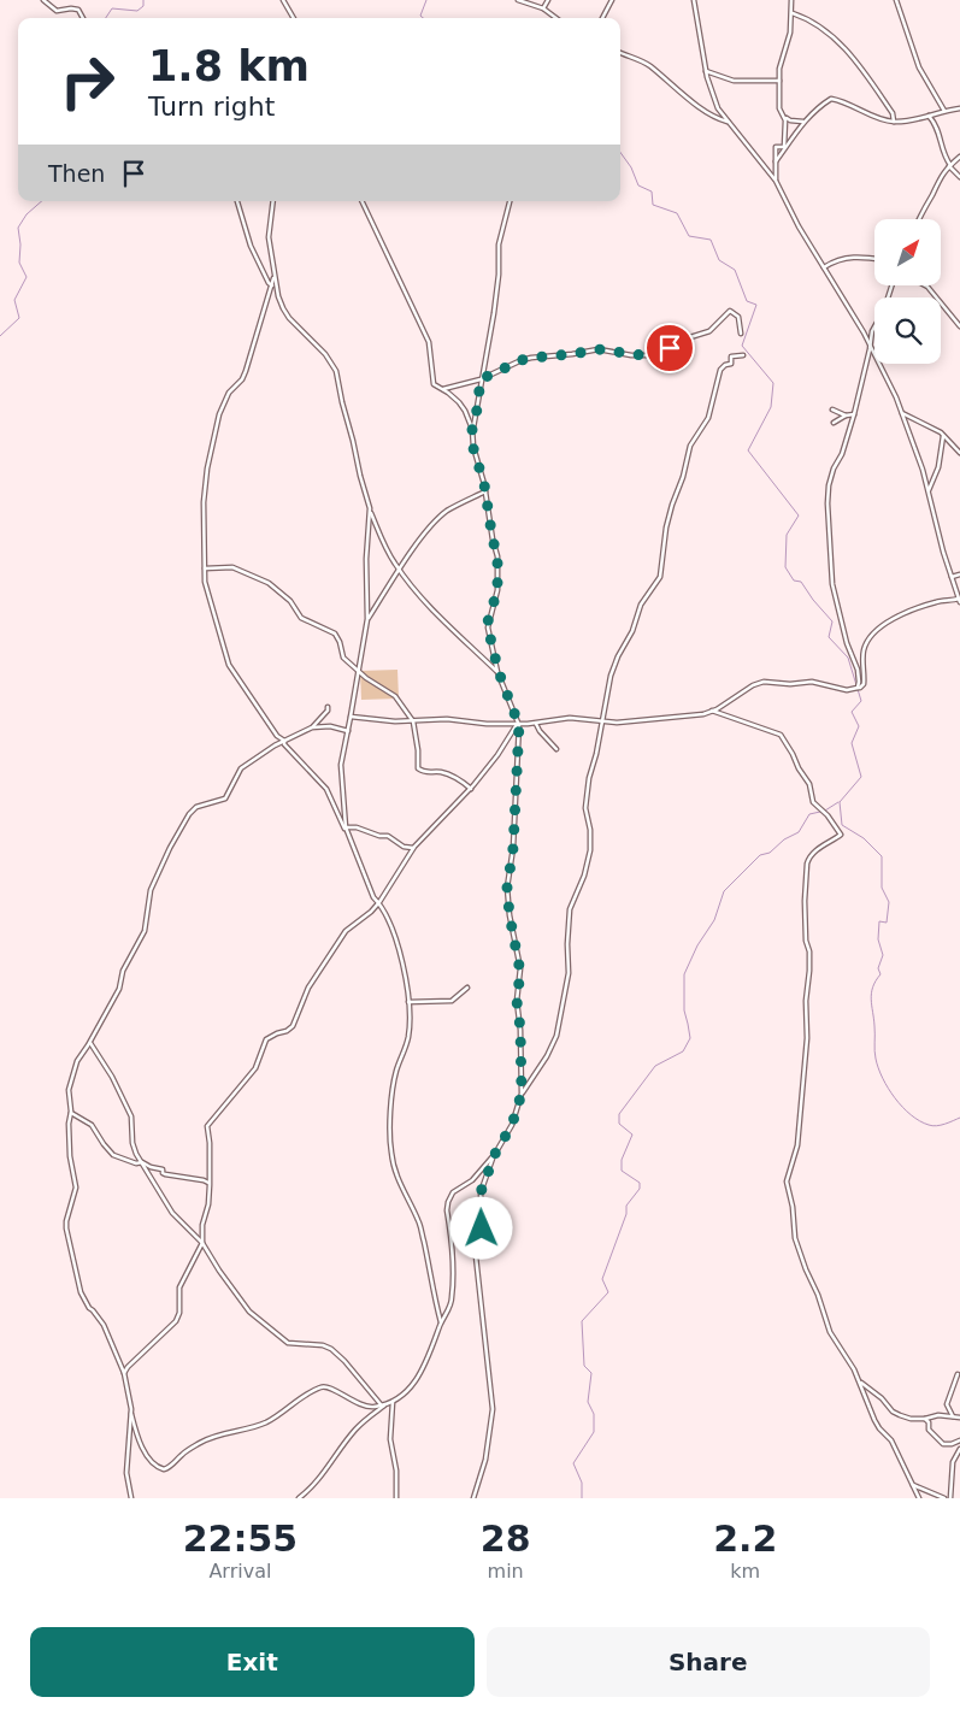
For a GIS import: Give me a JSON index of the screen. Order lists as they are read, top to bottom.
{
  "north": "top right",
  "page": {
    "turn": ["1.8 km", "Turn right"],
    "then": "Then",
    "eta": [
      "22:55",
      "Arrival",
      "28",
      "min",
      "2.2",
      "km"
    ],
    "buttons": ["Exit", "Share"]
  }
}
